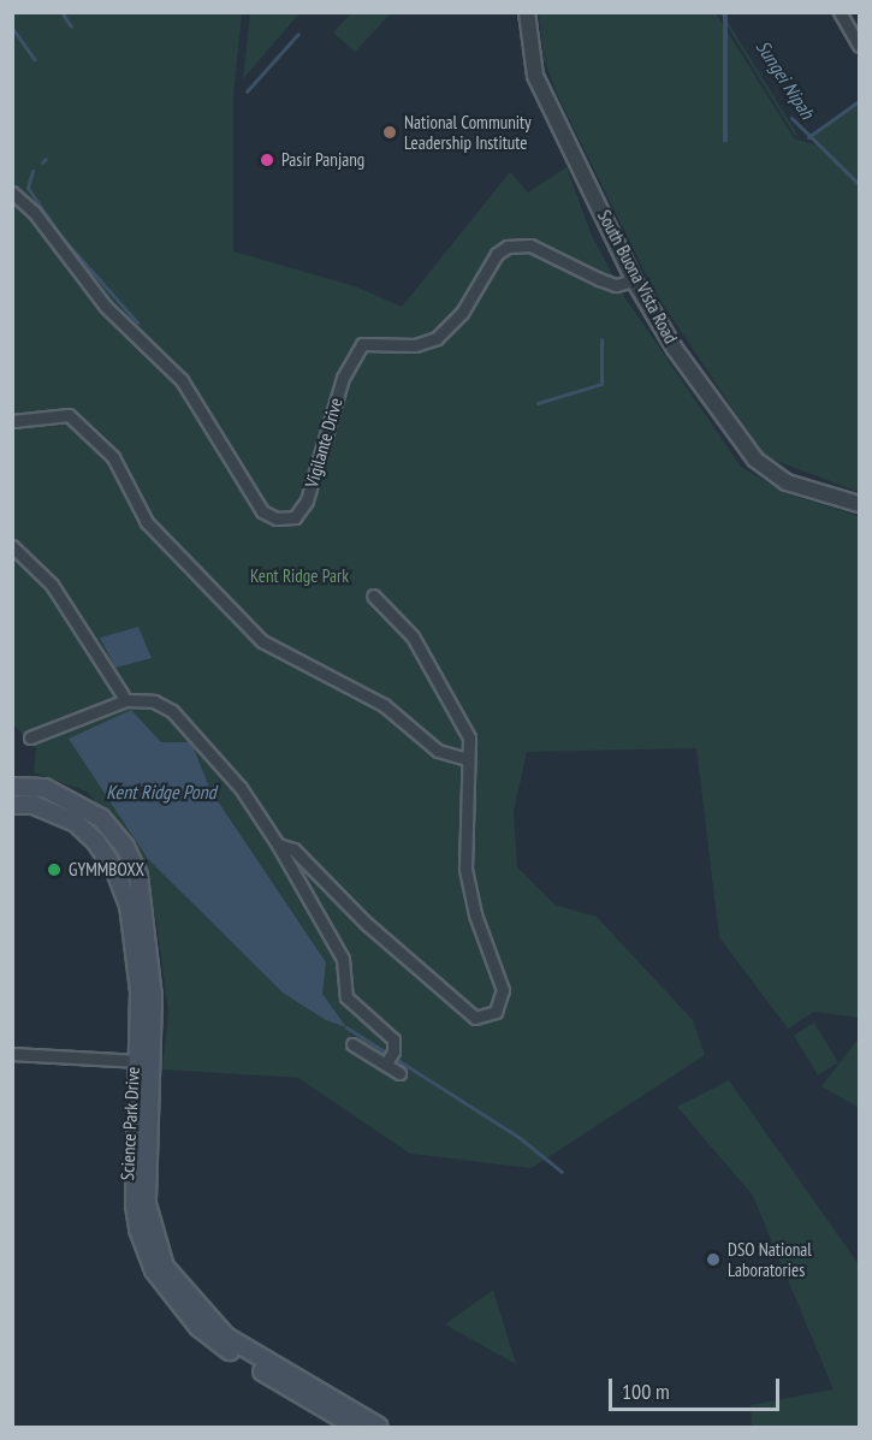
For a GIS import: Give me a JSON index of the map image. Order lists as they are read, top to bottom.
{
  "streets": {
    "main road": ["Science Park Drive"],
    "street": ["South Buona Vista Road", "Vigilante Drive"]
  },
  "crossings": [
    ["South Buona Vista Road", "Vigilante Drive"]
  ],
  "water": ["Sungei Nipah", "Kent Ridge Pond"],
  "parks": ["Kent Ridge Park"],
  "places": [
    "National Community Leadership Institute",
    "Pasir Panjang",
    "GYMMBOXX",
    "DSO National Laboratories"
  ],
  "scale_bar": "100 m"
}
